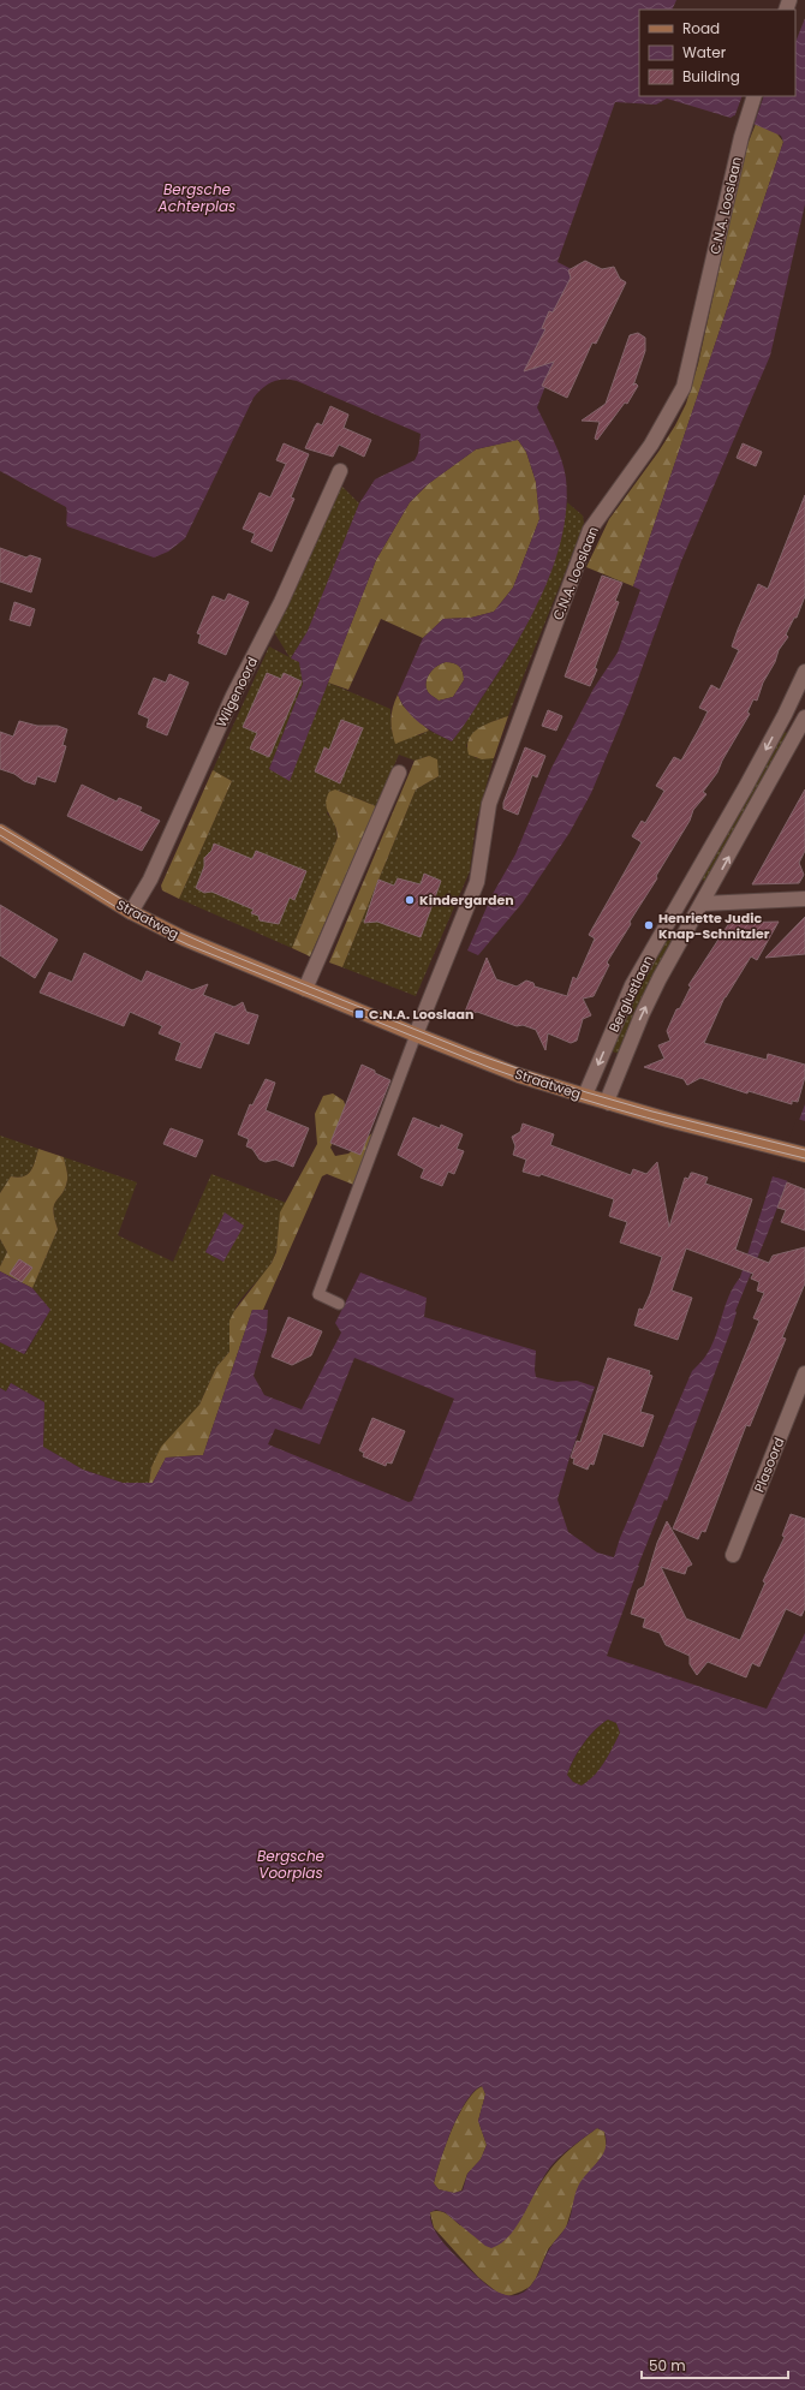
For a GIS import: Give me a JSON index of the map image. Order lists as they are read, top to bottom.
{
  "streets": {
    "street": [
      "C.N.A. Looslaan",
      "Wilgenoord",
      "Straatweg",
      "Berglustlaan",
      "Plasoord"
    ]
  },
  "crossings": [
    ["C.N.A. Looslaan", "Straatweg"],
    ["Wilgenoord", "Straatweg"],
    ["Straatweg", "Berglustlaan"]
  ],
  "water": ["Bergsche Achterplas", "Bergsche Voorplas"],
  "places": {
    "other": ["Kindergarden", "Henriette Judic Knap-Schnitzler"],
    "transit": ["C.N.A. Looslaan"]
  },
  "legend": ["Road", "Water", "Building"],
  "scale_bar": "50 m"
}
